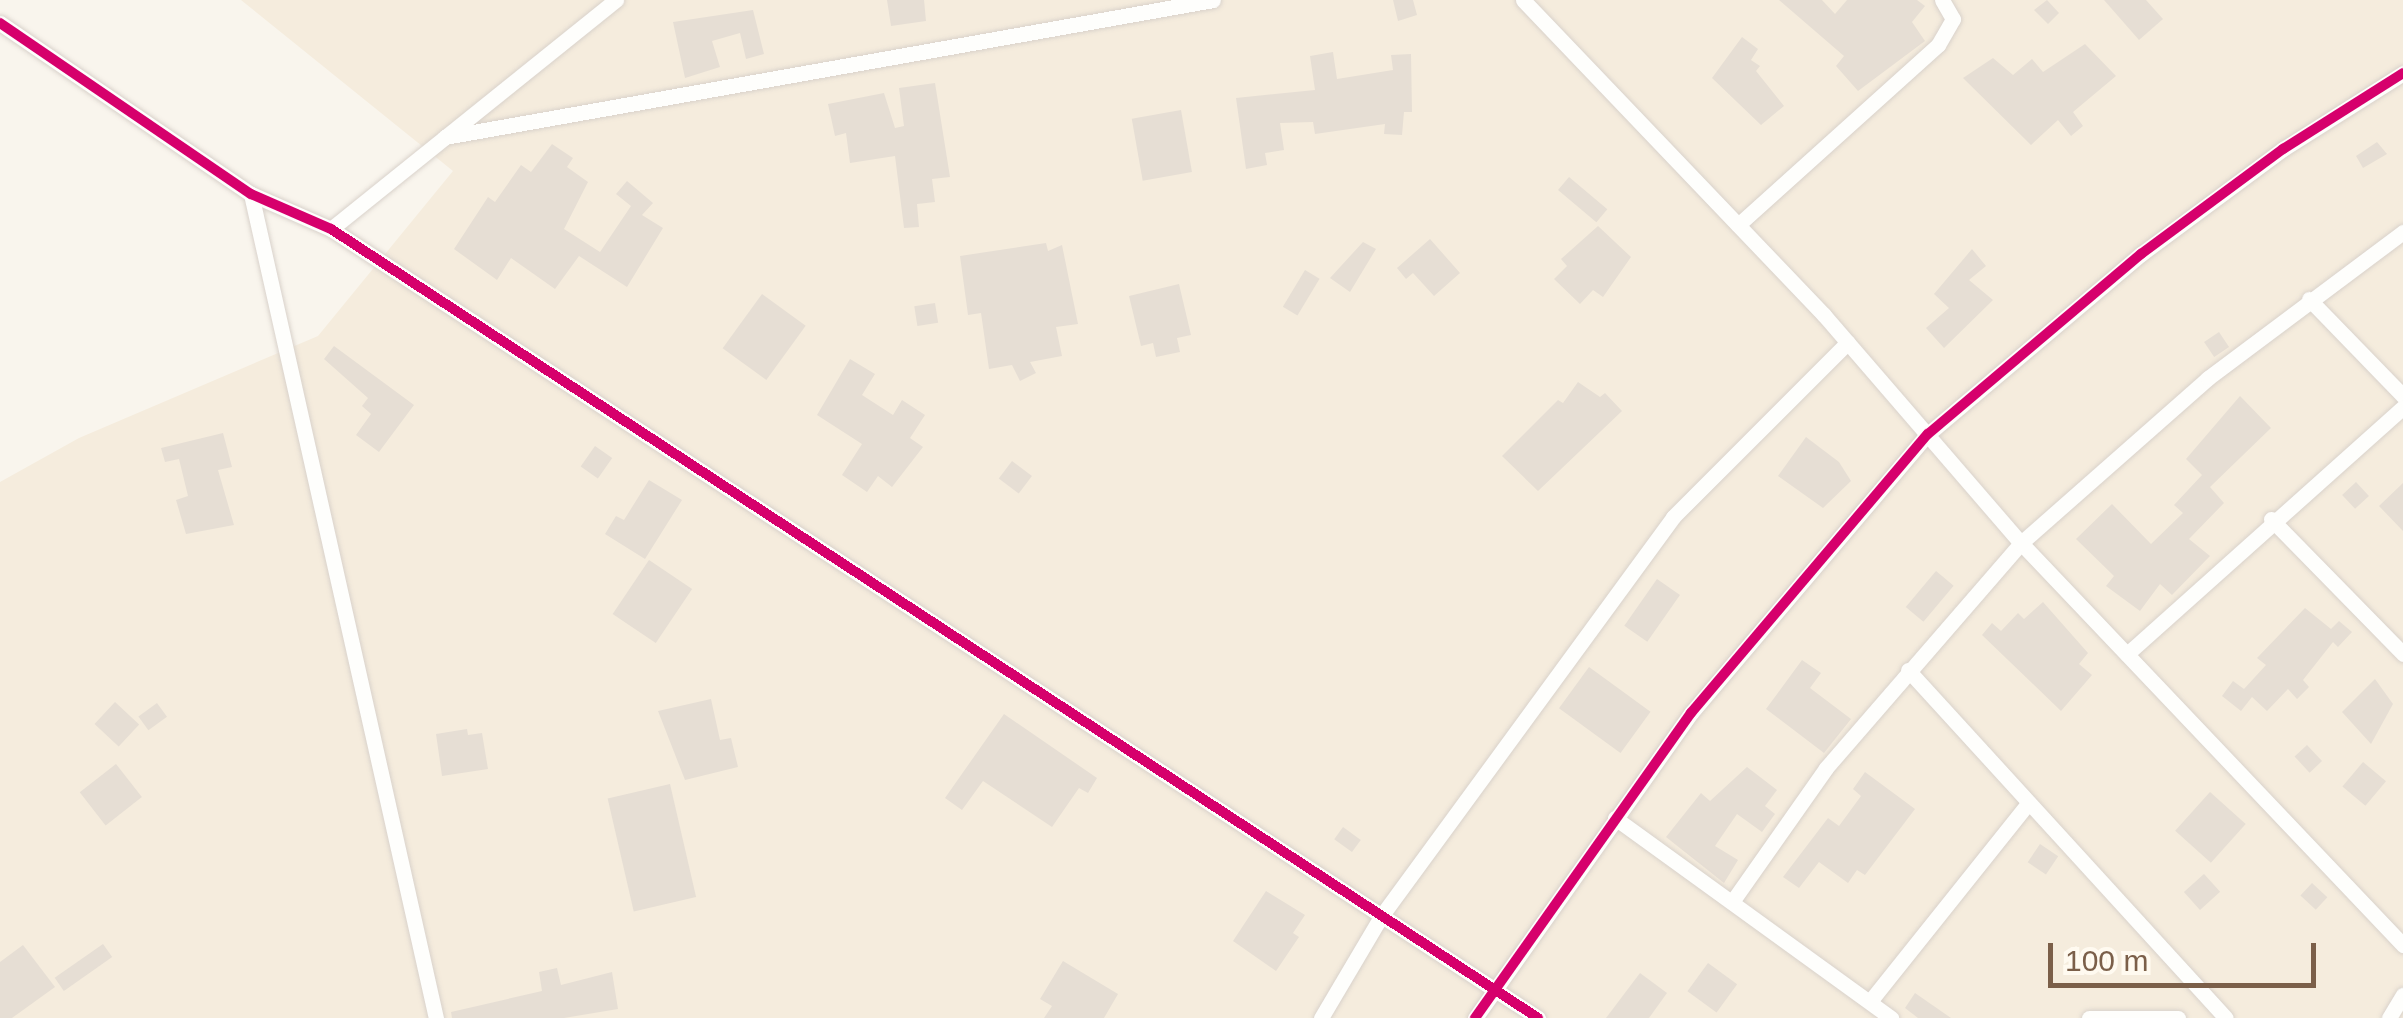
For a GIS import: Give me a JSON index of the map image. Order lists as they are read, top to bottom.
{
  "scale_bar": "100 m"
}
